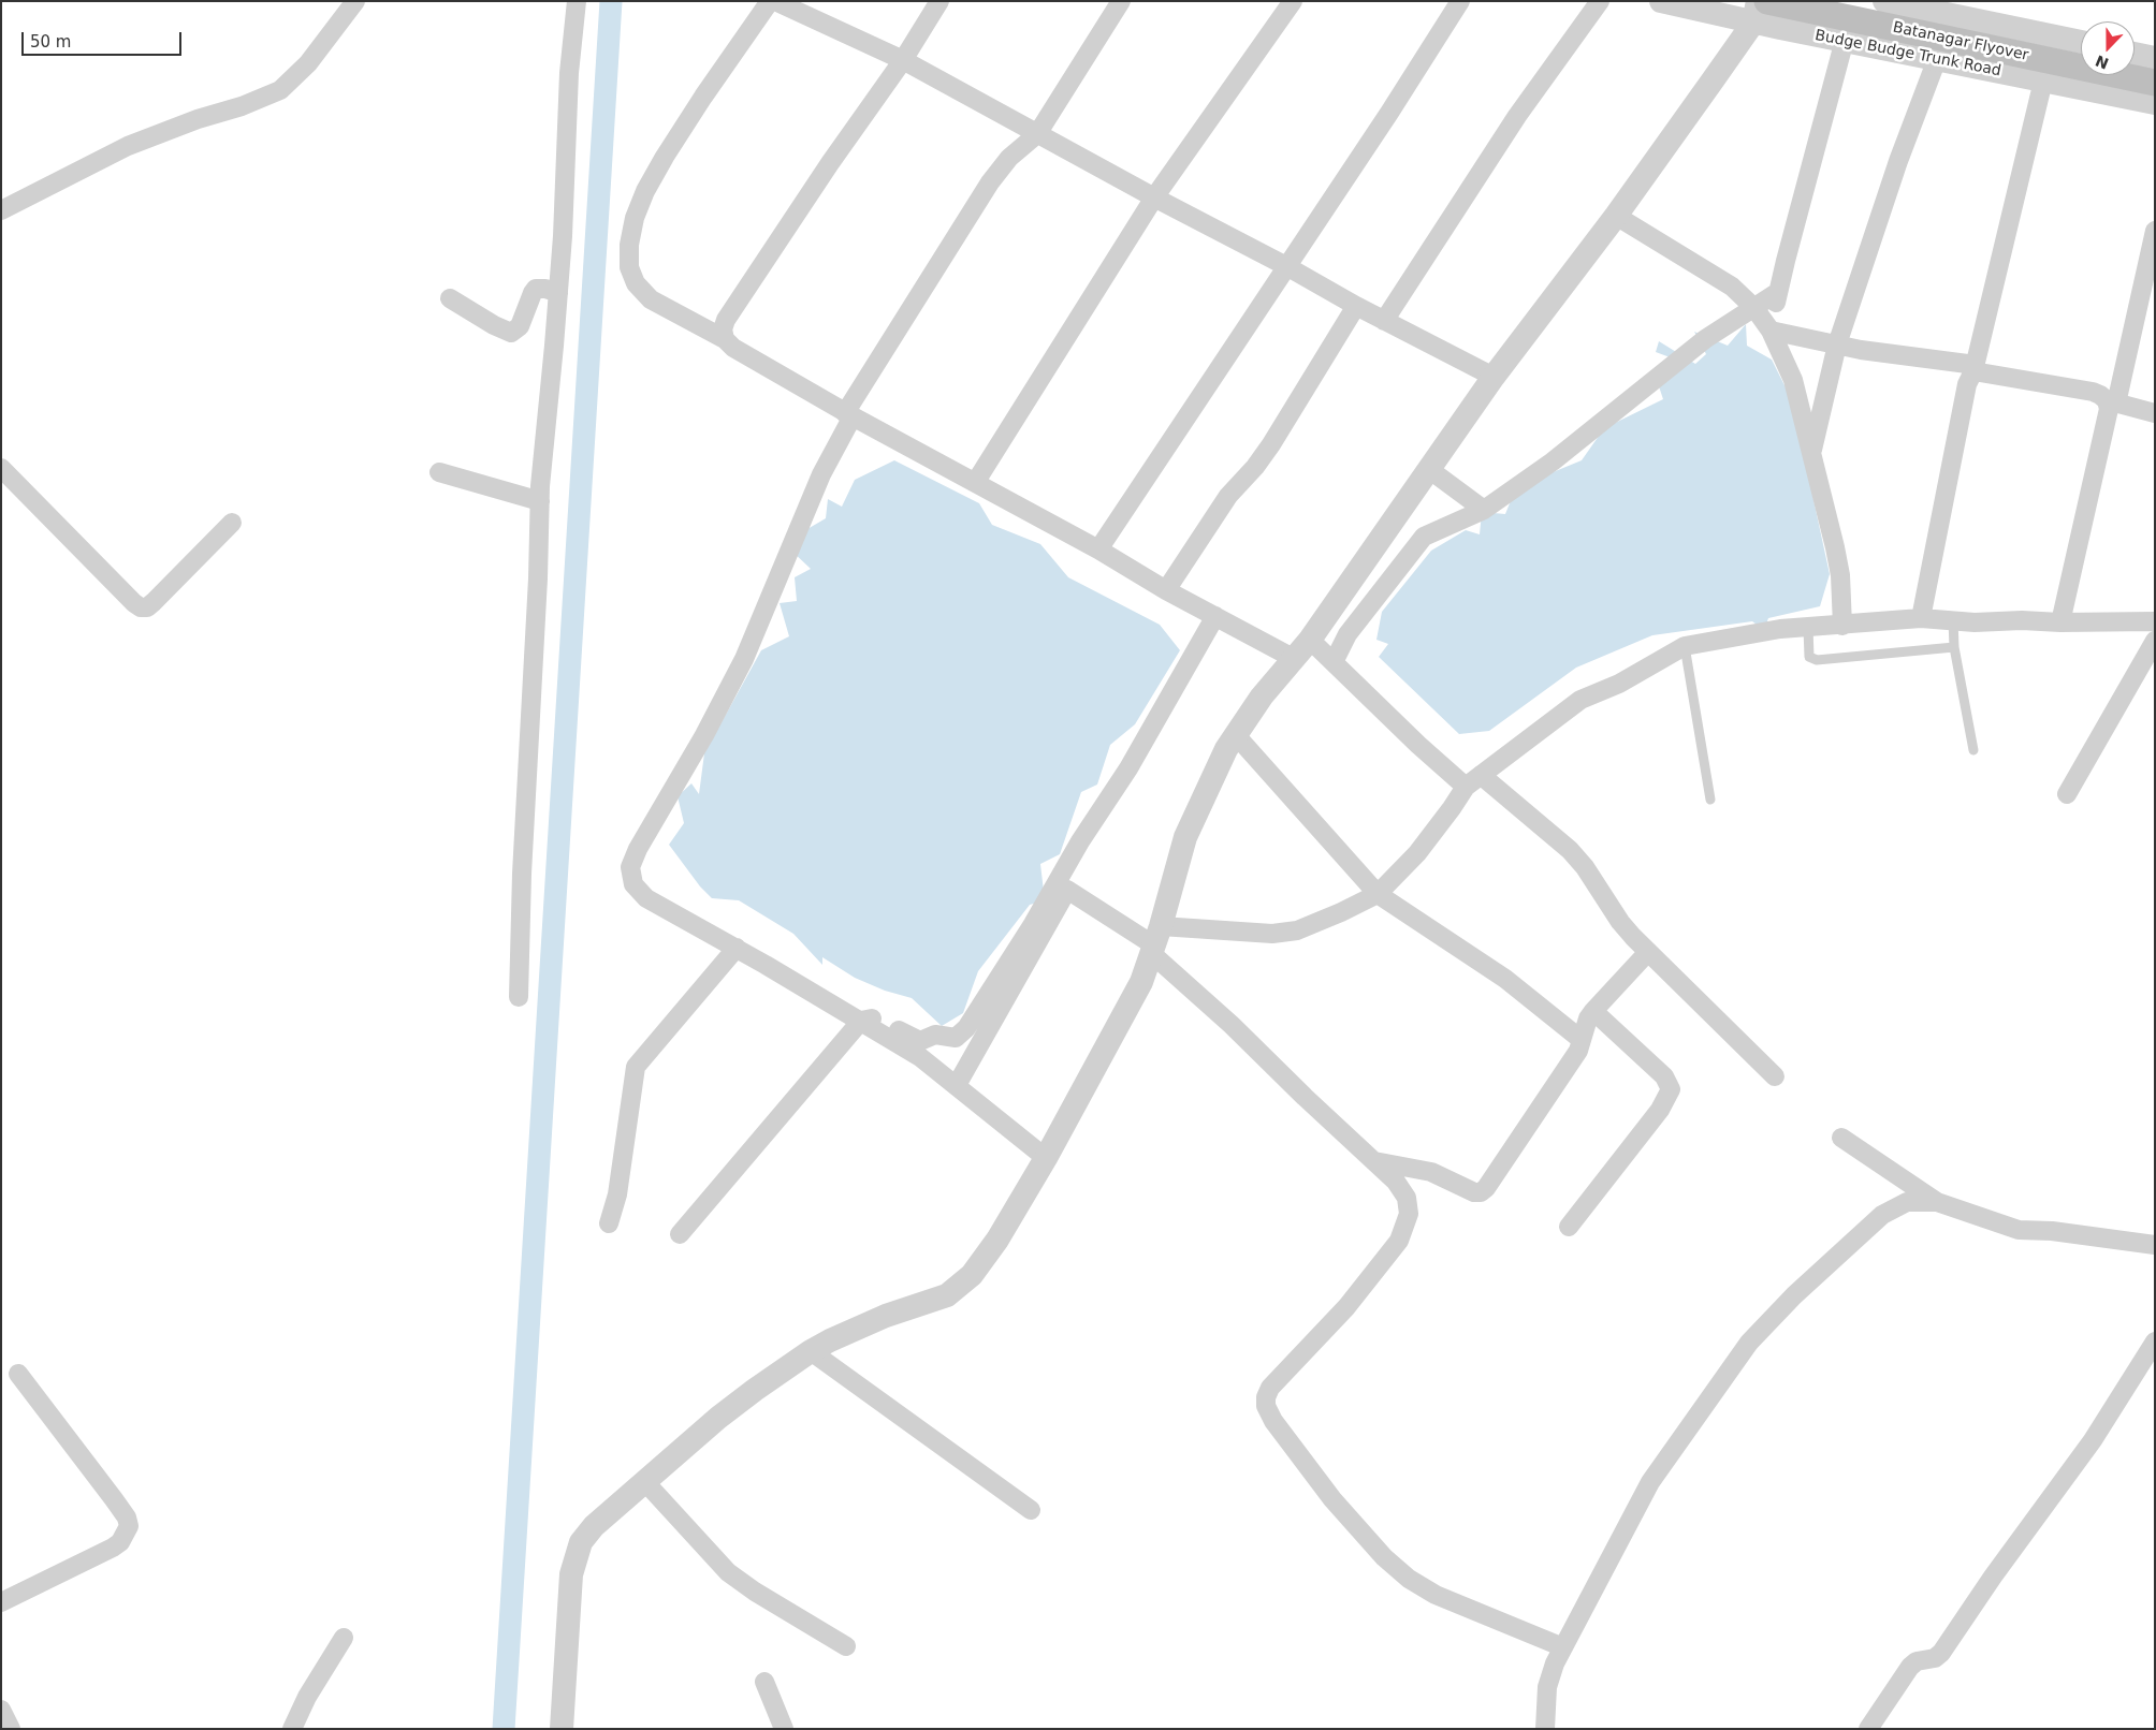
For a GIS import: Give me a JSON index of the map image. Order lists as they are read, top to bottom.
{
  "streets": {
    "main road": ["Batanagar Flyover"],
    "street": ["Budge Budge Trunk Road"]
  },
  "crossings": [
    ["Batanagar Flyover", "Budge Budge Trunk Road"]
  ],
  "scale_bar": "50 m",
  "north": "bottom"
}
